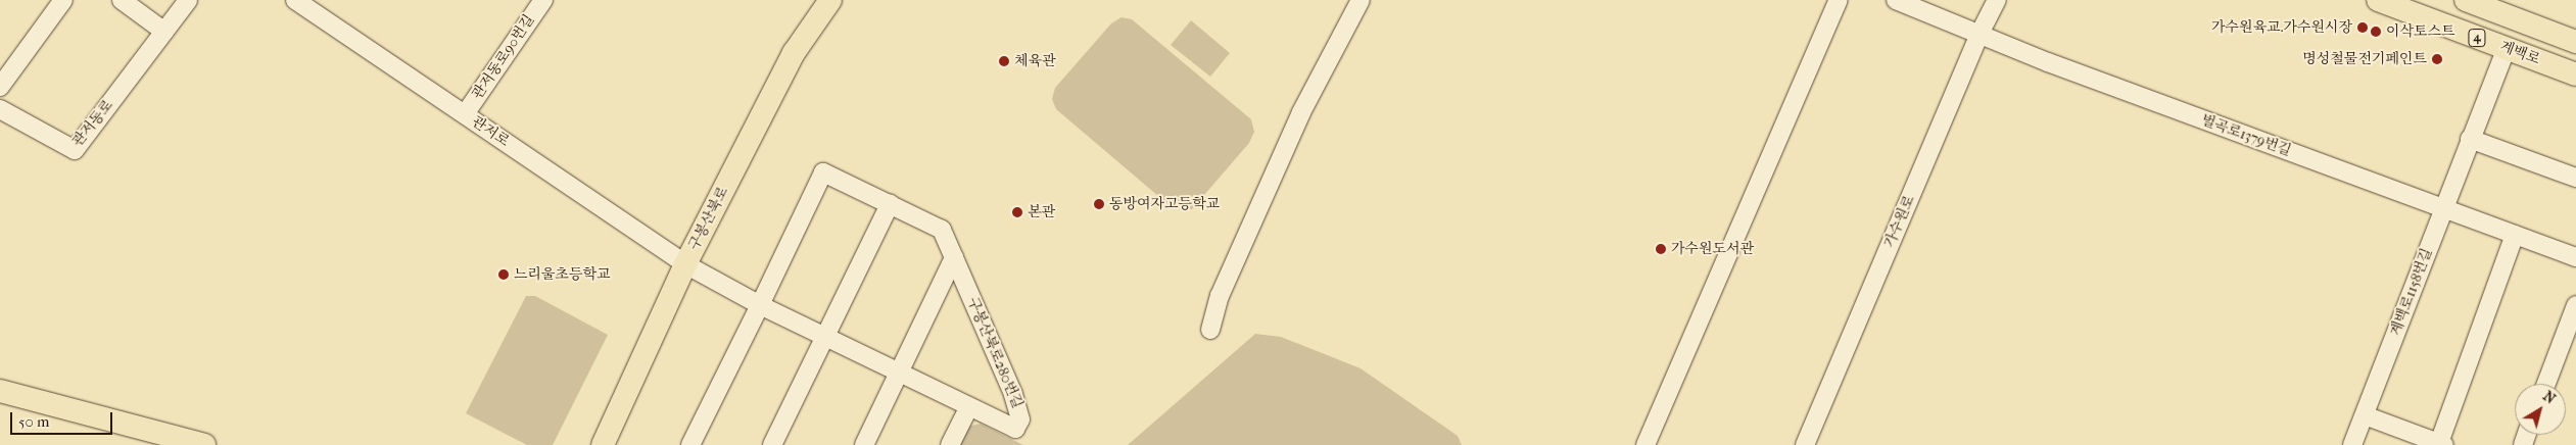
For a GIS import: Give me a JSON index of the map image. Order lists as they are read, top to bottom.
{
  "streets": {
    "main road": ["4", "계백로", "구봉산북로"],
    "street": [
      "관저동로90번길",
      "관저동로",
      "관저로",
      "벌곡로1379번길",
      "가수원로",
      "계백로1158번길",
      "구봉산북로280번길"
    ]
  },
  "crossings": [
    ["계백로", "계백로1158번길"],
    ["관저동로90번길", "관저로"],
    ["관저로", "구봉산북로"],
    ["관저로", "구봉산북로280번길"],
    ["벌곡로1379번길", "가수원로"],
    ["벌곡로1379번길", "계백로1158번길"],
    ["구봉산북로", "구봉산북로280번길"]
  ],
  "places": [
    "가수원육교.가수원시장",
    "이삭토스트",
    "명성철물전기페인트",
    "체육관",
    "동방여자고등학교",
    "본관",
    "가수원도서관",
    "느리울초등학교"
  ],
  "scale_bar": "50 m",
  "north": "top right"
}
